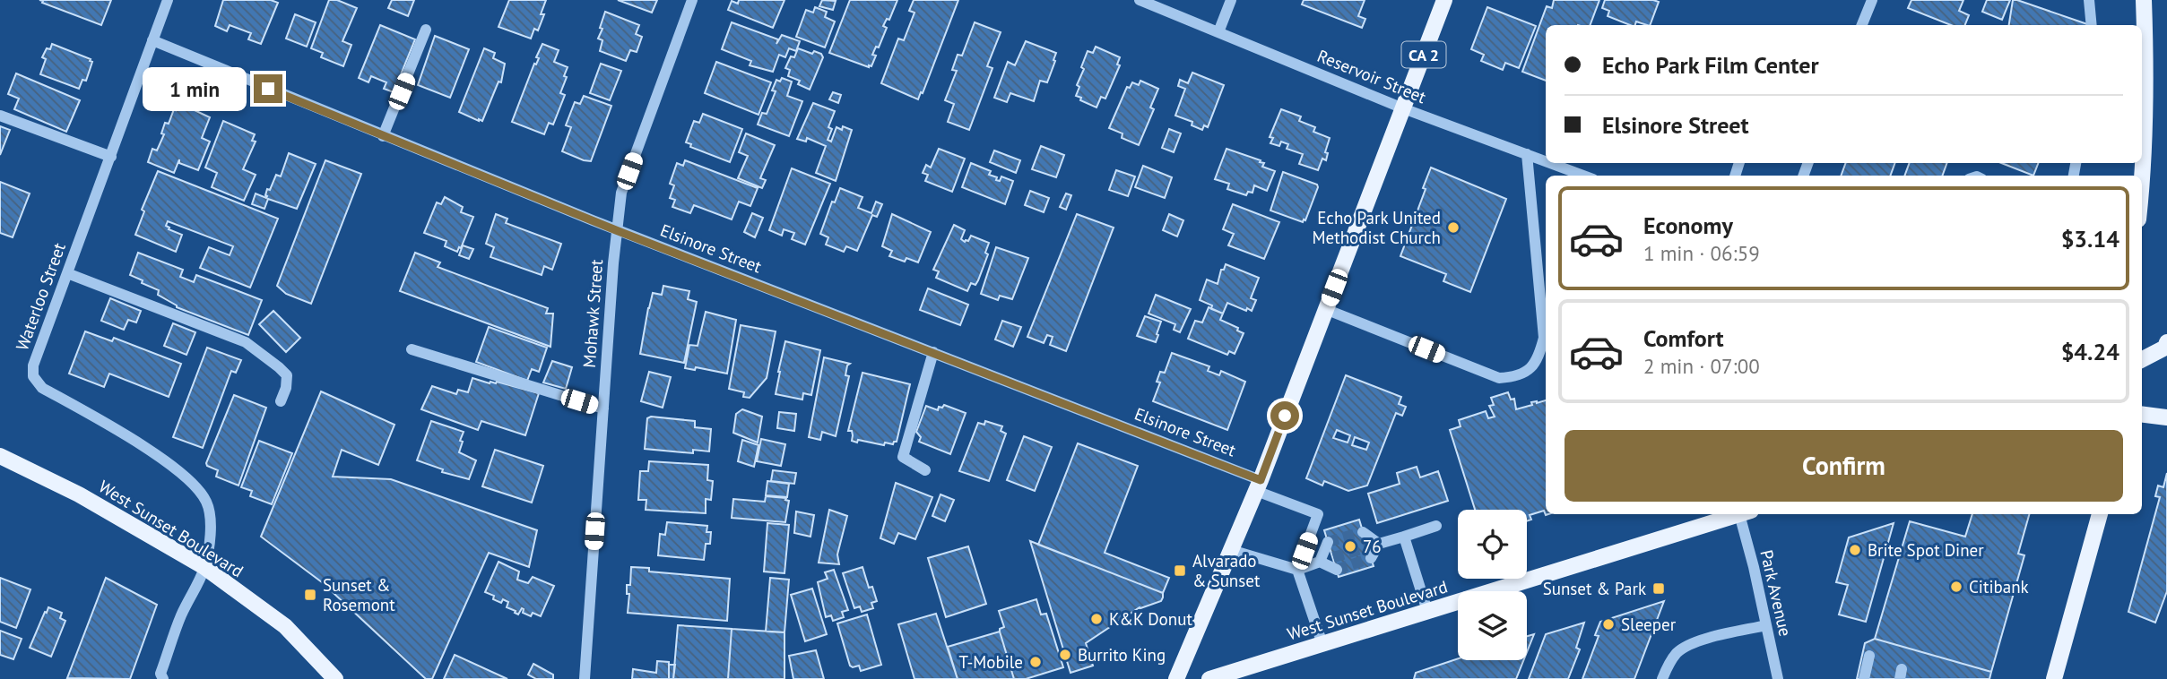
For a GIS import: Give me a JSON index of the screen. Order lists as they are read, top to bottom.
{
  "streets": {
    "main road": ["CA 2", "West Sunset Boulevard"],
    "street": [
      "Reservoir Street",
      "Elsinore Street",
      "Waterloo Street",
      "Mohawk Street",
      "Park Avenue"
    ]
  },
  "crossings": [
    ["CA 2", "Reservoir Street"],
    ["CA 2", "Elsinore Street"],
    ["Elsinore Street", "Waterloo Street"],
    ["Elsinore Street", "Mohawk Street"],
    ["Waterloo Street", "West Sunset Boulevard"]
  ],
  "places": {
    "other": [
      "Echo Park United Methodist Church",
      "76",
      "Brite Spot Diner",
      "Citibank",
      "K&K Donut",
      "Sleeper",
      "Burrito King",
      "T-Mobile"
    ],
    "transit": ["Alvarado & Sunset", "Sunset & Park", "Sunset & Rosemont"]
  },
  "page": {
    "banner": ["Echo Park Film Center", "Elsinore Street"],
    "bubble": "1 min",
    "list": [
      {
        "name": "Economy",
        "note": "1 min · 06:59",
        "value": "$3.14"
      },
      {
        "name": "Comfort",
        "note": "2 min · 07:00",
        "value": "$4.24"
      }
    ],
    "buttons": "Confirm"
  }
}
